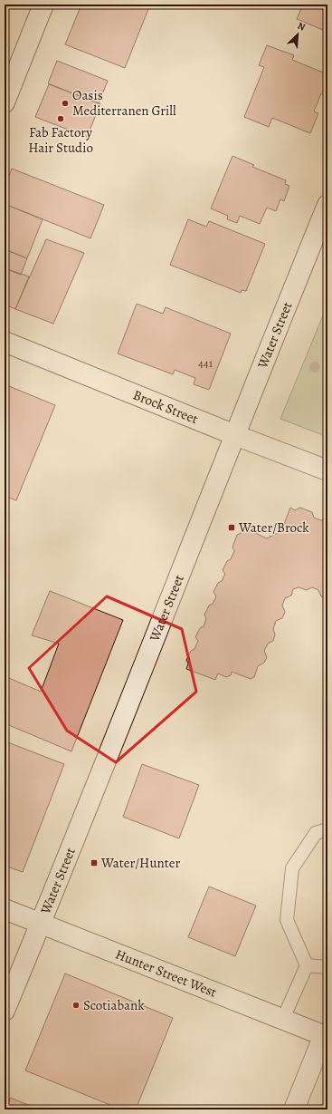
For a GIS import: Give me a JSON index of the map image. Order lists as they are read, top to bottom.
{
  "streets": {
    "main road": ["Water Street", "Brock Street", "Hunter Street West"]
  },
  "crossings": [
    ["Water Street", "Brock Street"],
    ["Water Street", "Hunter Street West"]
  ],
  "places": {
    "other": ["Oasis Mediterranen Grill", "Fab Factory Hair Studio", "Scotiabank"],
    "transit": ["Water/Brock", "Water/Hunter"]
  },
  "house_numbers": ["441"],
  "north": "top right"
}
